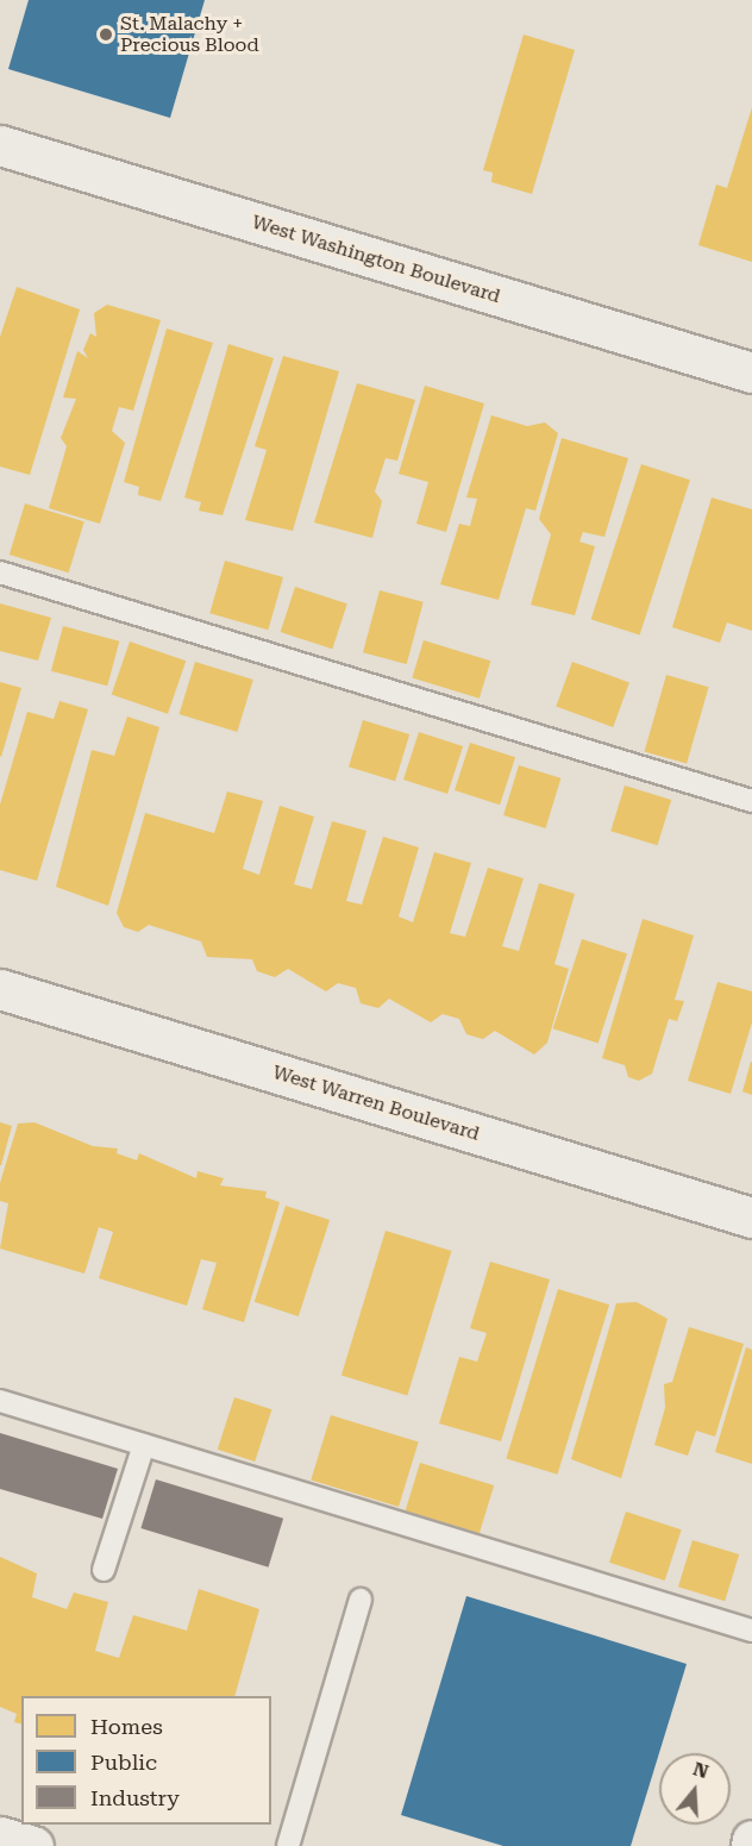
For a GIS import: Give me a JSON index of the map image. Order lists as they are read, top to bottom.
{
  "streets": {
    "street": ["West Washington Boulevard", "West Warren Boulevard"]
  },
  "places": ["St. Malachy + Precious Blood"],
  "legend": ["Homes", "Public", "Industry"],
  "north": "top"
}
